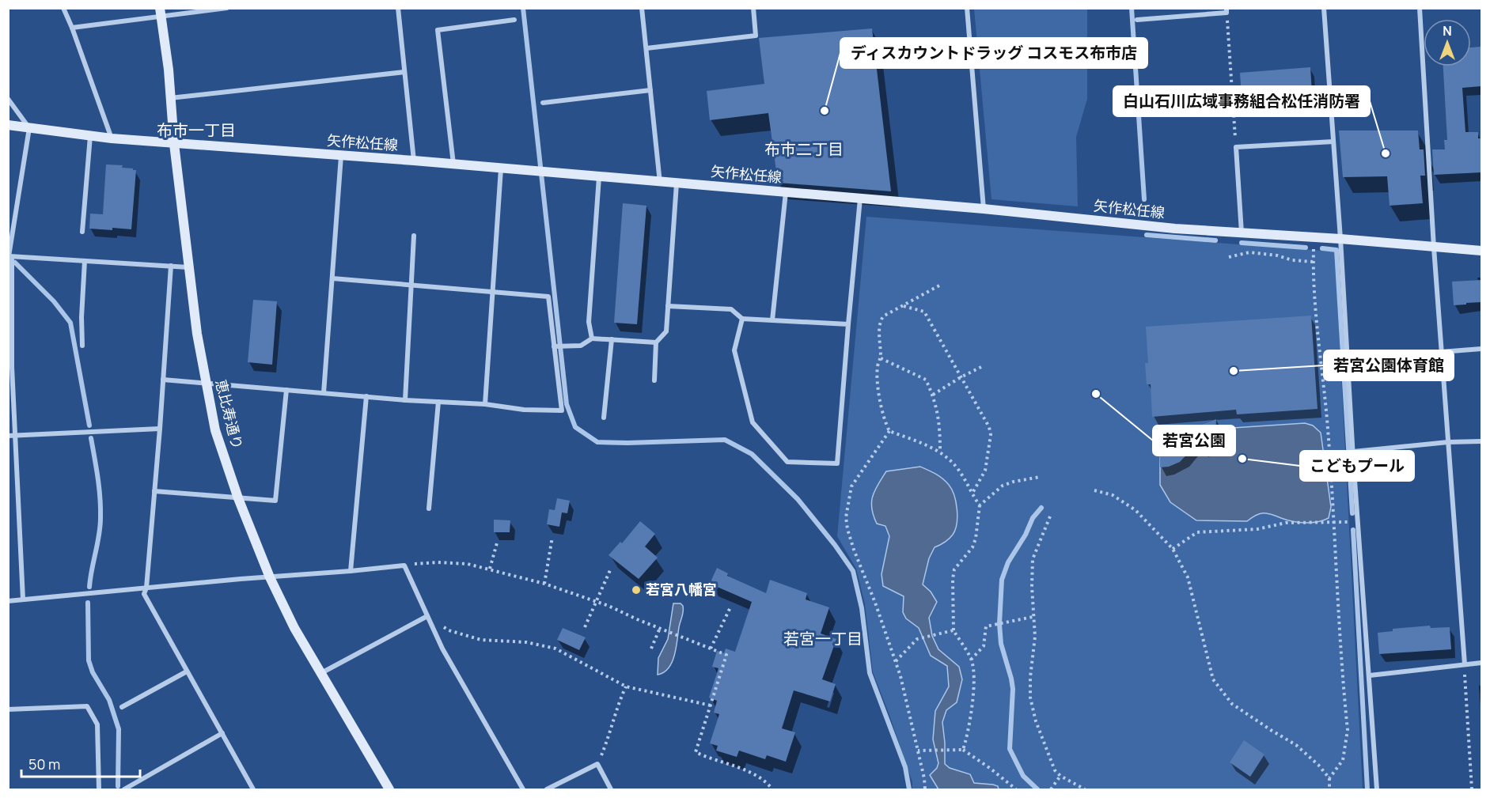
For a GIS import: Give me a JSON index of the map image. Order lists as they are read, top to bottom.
{
  "streets": {
    "main road": ["矢作松任線", "恵比寿通り"]
  },
  "crossings": [
    ["矢作松任線", "恵比寿通り"]
  ],
  "districts": ["布市一丁目", "布市二丁目", "若宮一丁目"],
  "places": [
    "ディスカウントドラッグ コスモス布市店",
    "白山石川広域事務組合松任消防署",
    "若宮公園体育館",
    "若宮公園",
    "こどもプール",
    "若宮八幡宮"
  ],
  "scale_bar": "50 m",
  "north": "top"
}
